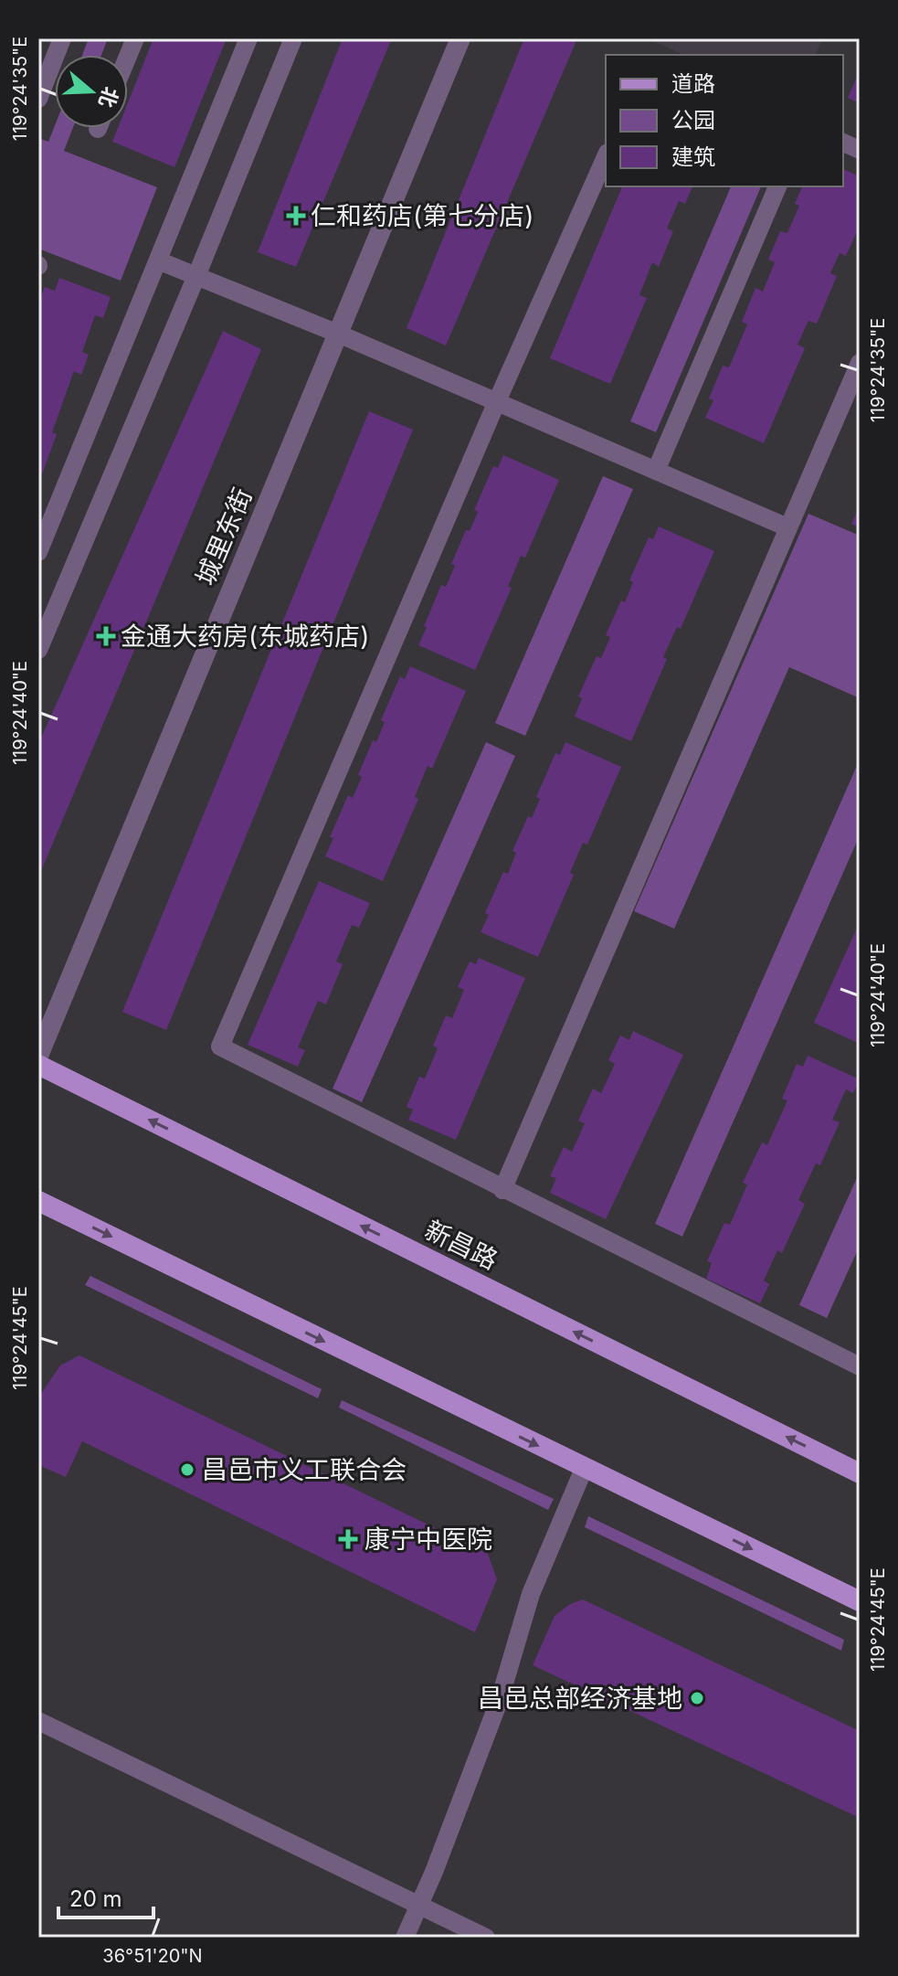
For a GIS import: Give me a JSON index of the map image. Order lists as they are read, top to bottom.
{
  "streets": {
    "main road": ["新昌路"],
    "street": ["城里东街"]
  },
  "places": {
    "health": ["仁和药店(第七分店)", "金通大药房(东城药店)", "康宁中医院"],
    "other": ["昌邑市义工联合会", "昌邑总部经济基地"]
  },
  "legend": ["道路", "公园", "建筑"],
  "scale_bar": "20 m",
  "north": "right",
  "coordinates": [
    "119°24'35\"E",
    "119°24'40\"E",
    "119°24'45\"E",
    "36°51'20\"N"
  ]
}
